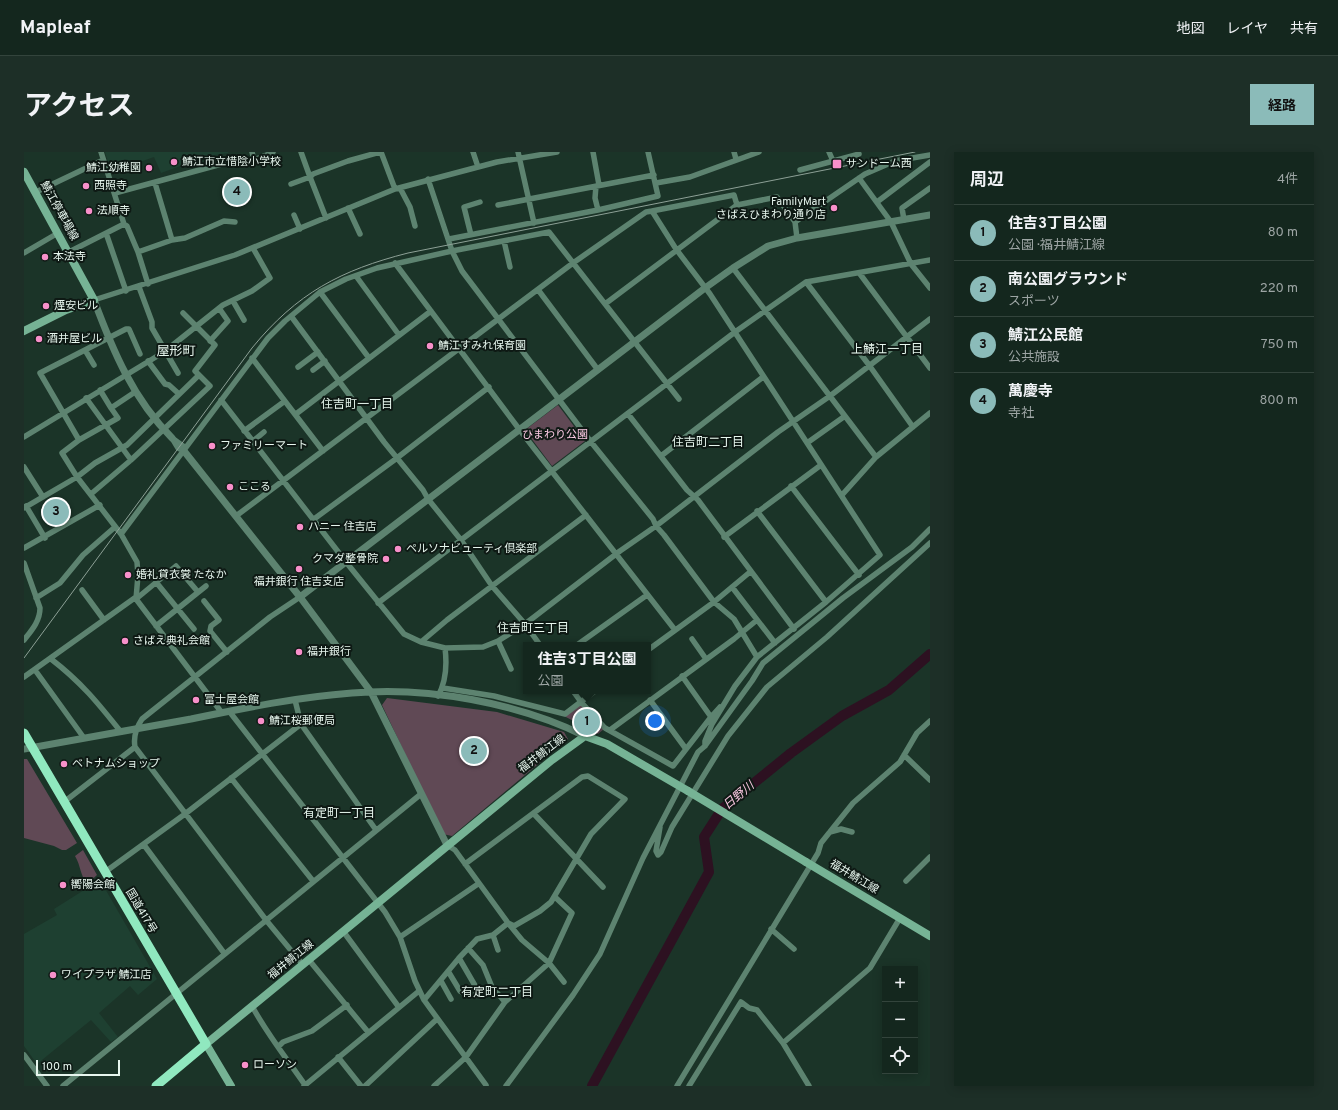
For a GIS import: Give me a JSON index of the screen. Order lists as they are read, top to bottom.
{
  "streets": {
    "highway": ["国道417号"],
    "main road": ["鯖江停車場線", "福井鯖江線"]
  },
  "crossings": [
    ["福井鯖江線", "国道417号"]
  ],
  "districts": [
    "上鯖江一丁目",
    "屋形町",
    "住吉町一丁目",
    "住吉町二丁目",
    "住吉町三丁目",
    "有定町一丁目",
    "有定町二丁目"
  ],
  "water": ["日野川"],
  "parks": ["ひまわり公園"],
  "places": {
    "other": [
      "鯖江市立惜陰小学校",
      "鯖江幼稚園",
      "西照寺",
      "FamilyMart さばえひまわり通り店",
      "法順寺",
      "本法寺",
      "煙安ビル",
      "酒井屋ビル",
      "鯖江すみれ保育園",
      "ファミリーマート",
      "ここる",
      "ハニー 住吉店",
      "ペルソナビューティ倶楽部",
      "クマダ整骨院",
      "福井銀行 住吉支店",
      "婚礼貸衣裳 たなか",
      "さばえ典礼会館",
      "福井銀行",
      "富士屋会館",
      "鯖江桜郵便局",
      "ベトナムショップ",
      "嚮陽会館",
      "ワイプラザ 鯖江店",
      "ローソン"
    ],
    "transit": ["サンドーム西"]
  },
  "scale_bar": "100 m",
  "page": {
    "header": "Mapleaf",
    "nav": ["地図", "レイヤ", "共有"],
    "title": "アクセス",
    "buttons": "経路",
    "heading": ["周辺", "4件"],
    "pins": [
      "4",
      "3",
      "1",
      "2"
    ],
    "list": [
      {
        "mark": "1",
        "name": "住吉3丁目公園",
        "note": "公園 · 福井鯖江線",
        "value": "80 m"
      },
      {
        "mark": "2",
        "name": "南公園グラウンド",
        "note": "スポーツ",
        "value": "220 m"
      },
      {
        "mark": "3",
        "name": "鯖江公民館",
        "note": "公共施設",
        "value": "750 m"
      },
      {
        "mark": "4",
        "name": "萬慶寺",
        "note": "寺社",
        "value": "800 m"
      }
    ],
    "popup": ["住吉3丁目公園", "公園"],
    "map_buttons": ["+", "−"],
    "scale": "100 m"
  }
}
